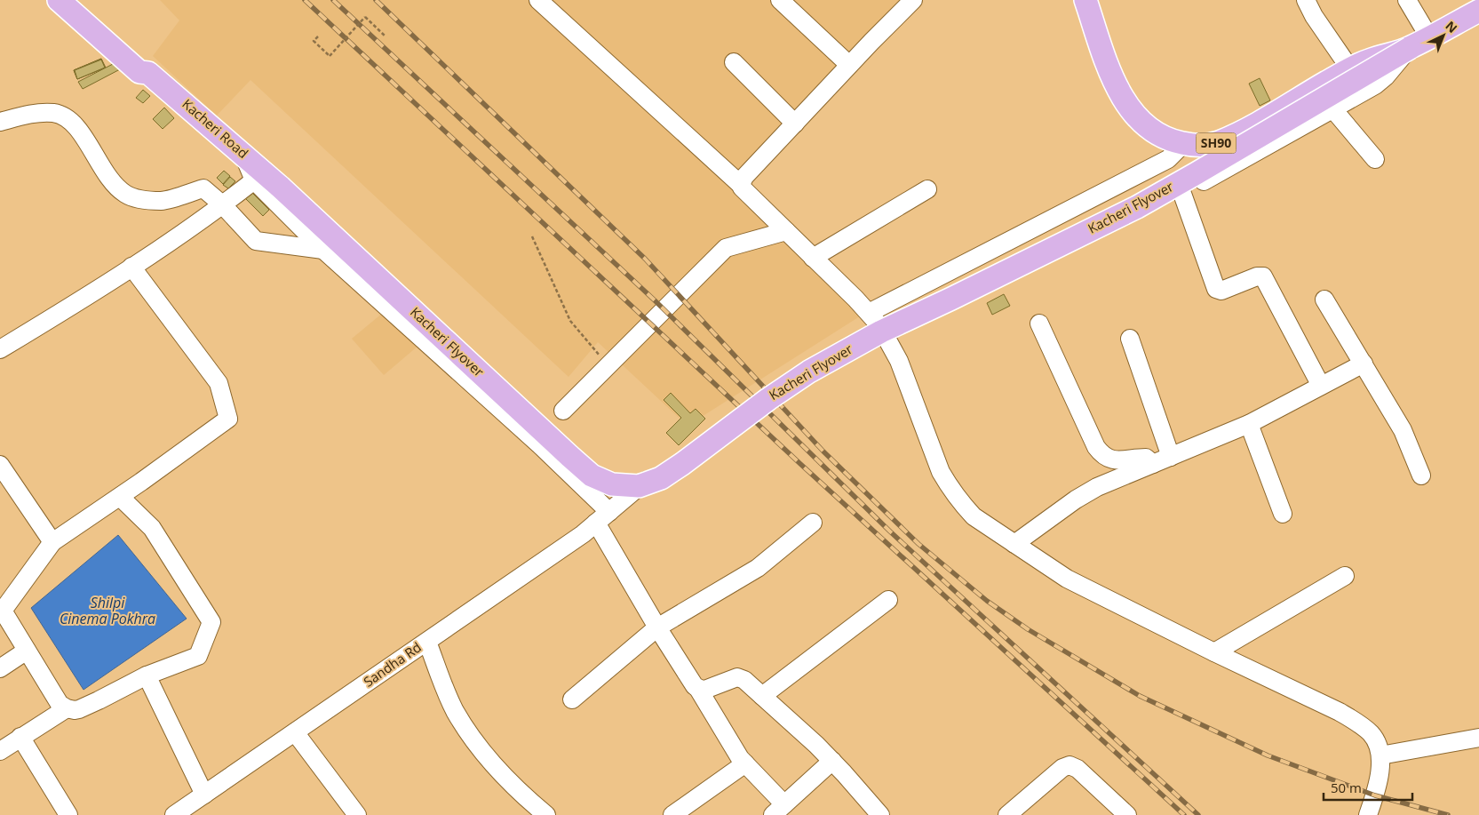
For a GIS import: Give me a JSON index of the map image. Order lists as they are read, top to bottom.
{
  "streets": {
    "main road": ["Kacheri Road", "SH90", "Kacheri Flyover"],
    "street": ["Sandha Rd"]
  },
  "crossings": [
    ["Kacheri Road", "Kacheri Flyover"],
    ["SH90", "Kacheri Flyover"]
  ],
  "water": ["Shilpi Cinema Pokhra"],
  "scale_bar": "50 m",
  "north": "top right"
}
